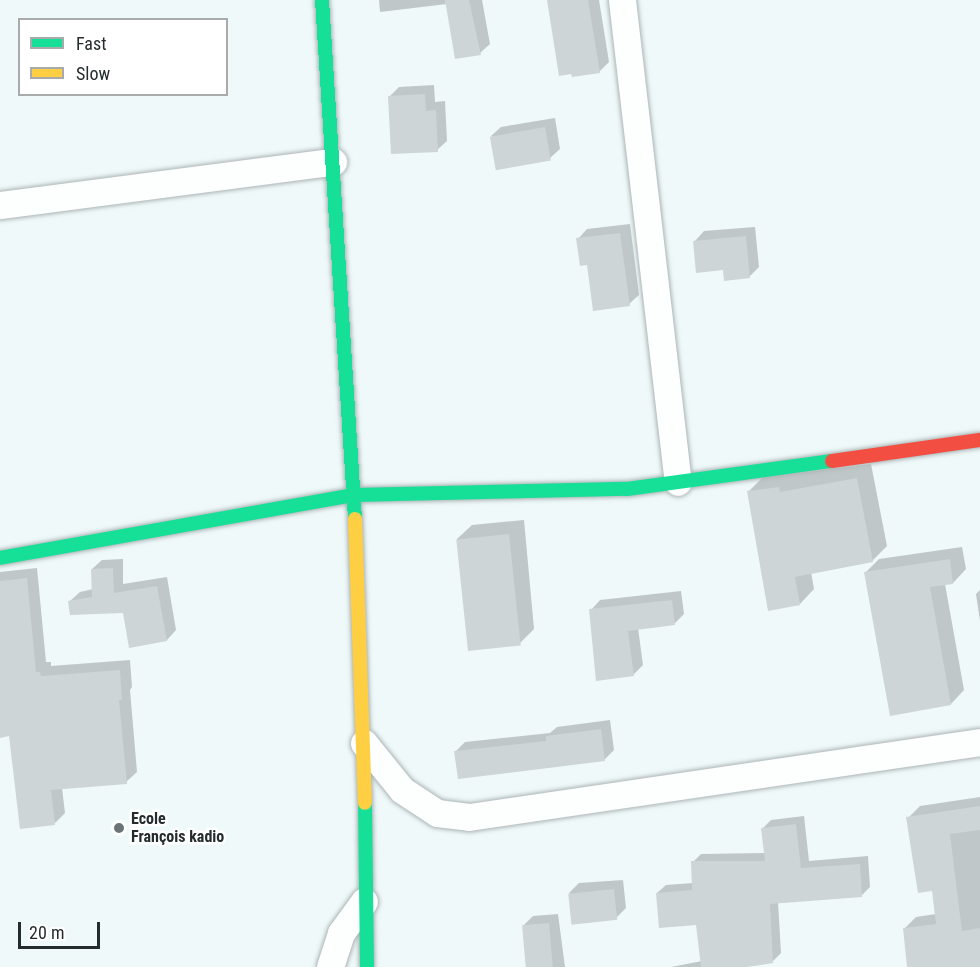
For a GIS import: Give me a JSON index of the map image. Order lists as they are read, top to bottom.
{
  "places": ["Ecole François kadio"],
  "legend": ["Fast", "Slow"],
  "scale_bar": "20 m"
}
